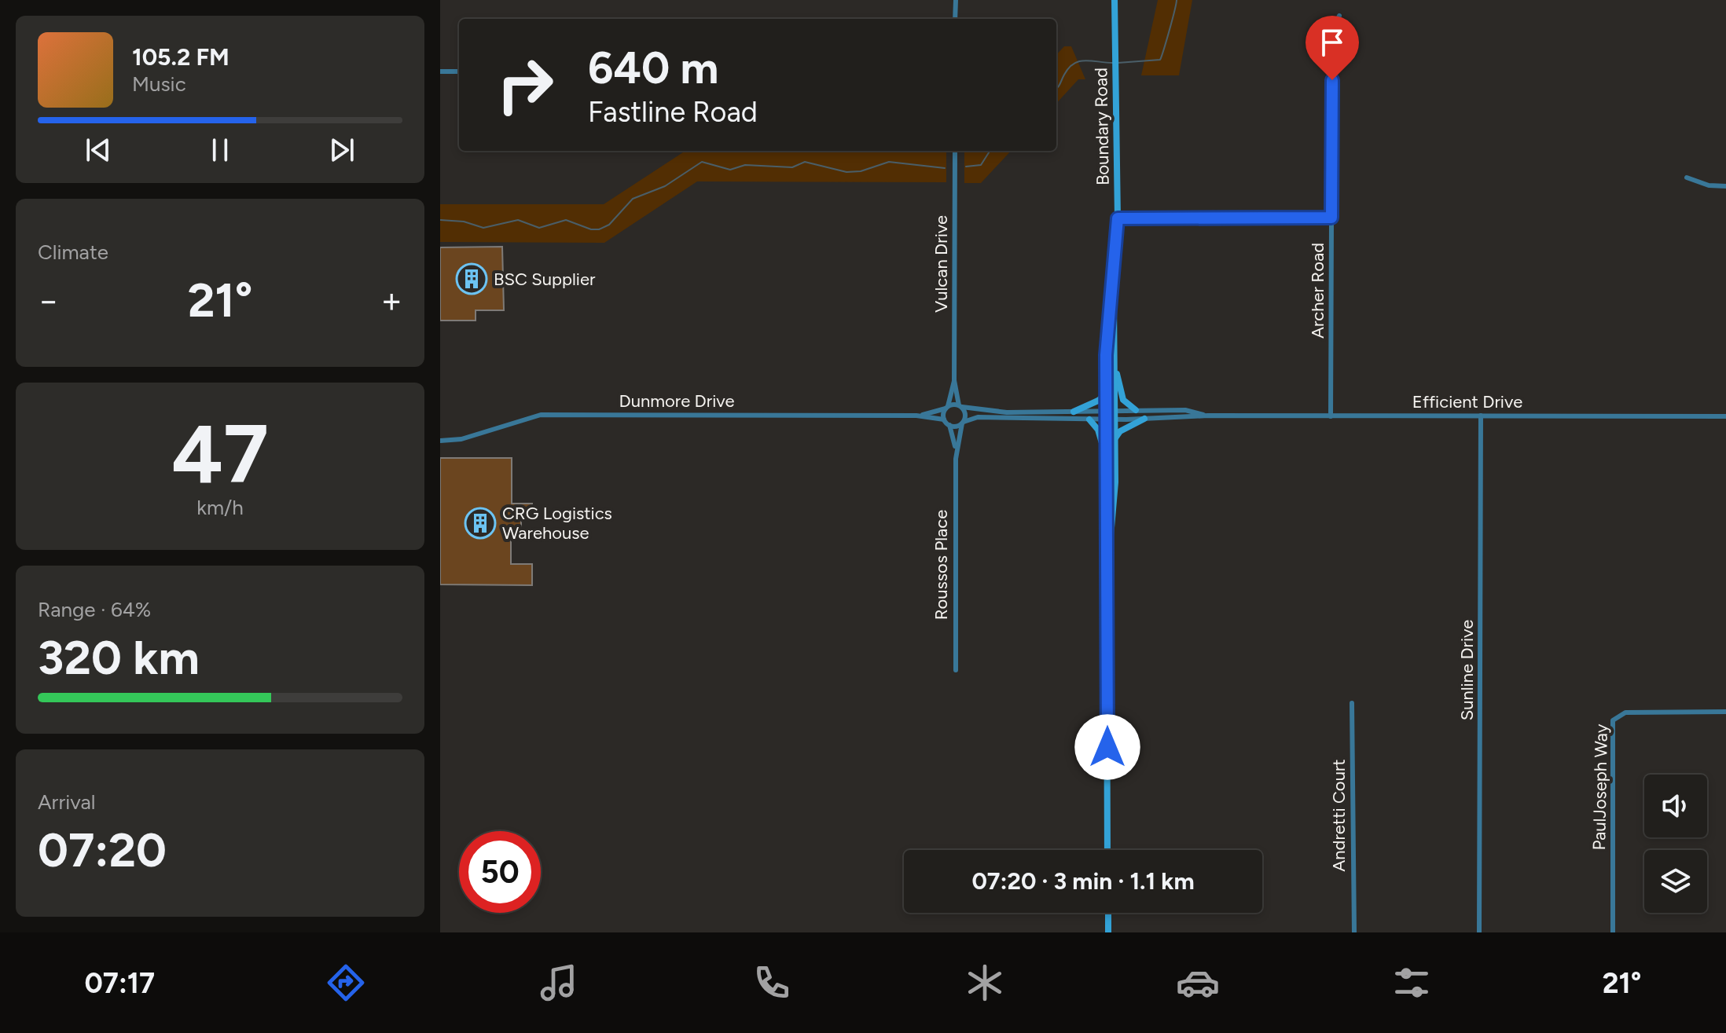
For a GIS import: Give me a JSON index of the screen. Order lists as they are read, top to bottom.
{
  "streets": {
    "main road": ["Boundary Road"],
    "street": [
      "Vulcan Drive",
      "Archer Road",
      "Dunmore Drive",
      "Efficient Drive",
      "Roussos Place",
      "Sunline Drive",
      "PaulJoseph Way",
      "Andretti Court"
    ]
  },
  "crossings": [
    ["Boundary Road", "Efficient Drive"],
    ["Vulcan Drive", "Dunmore Drive"],
    ["Vulcan Drive", "Roussos Place"],
    ["Archer Road", "Efficient Drive"],
    ["Dunmore Drive", "Roussos Place"],
    ["Efficient Drive", "Sunline Drive"]
  ],
  "places": {
    "building": ["BSC Supplier", "CRG Logistics Warehouse"]
  },
  "page": {
    "turn": ["640 m", "Fastline Road"],
    "song": ["105.2 FM", "Music"],
    "tile": [
      "Climate",
      ["47", "km/h"],
      ["Range · 64%", "320 km"],
      ["Arrival", "07:20"]
    ],
    "heat": ["−", "21°", "+"],
    "limit": "50",
    "trip": "07:20 · 3 min · 1.1 km",
    "tabs": ["07:17", "21°"]
  }
}
